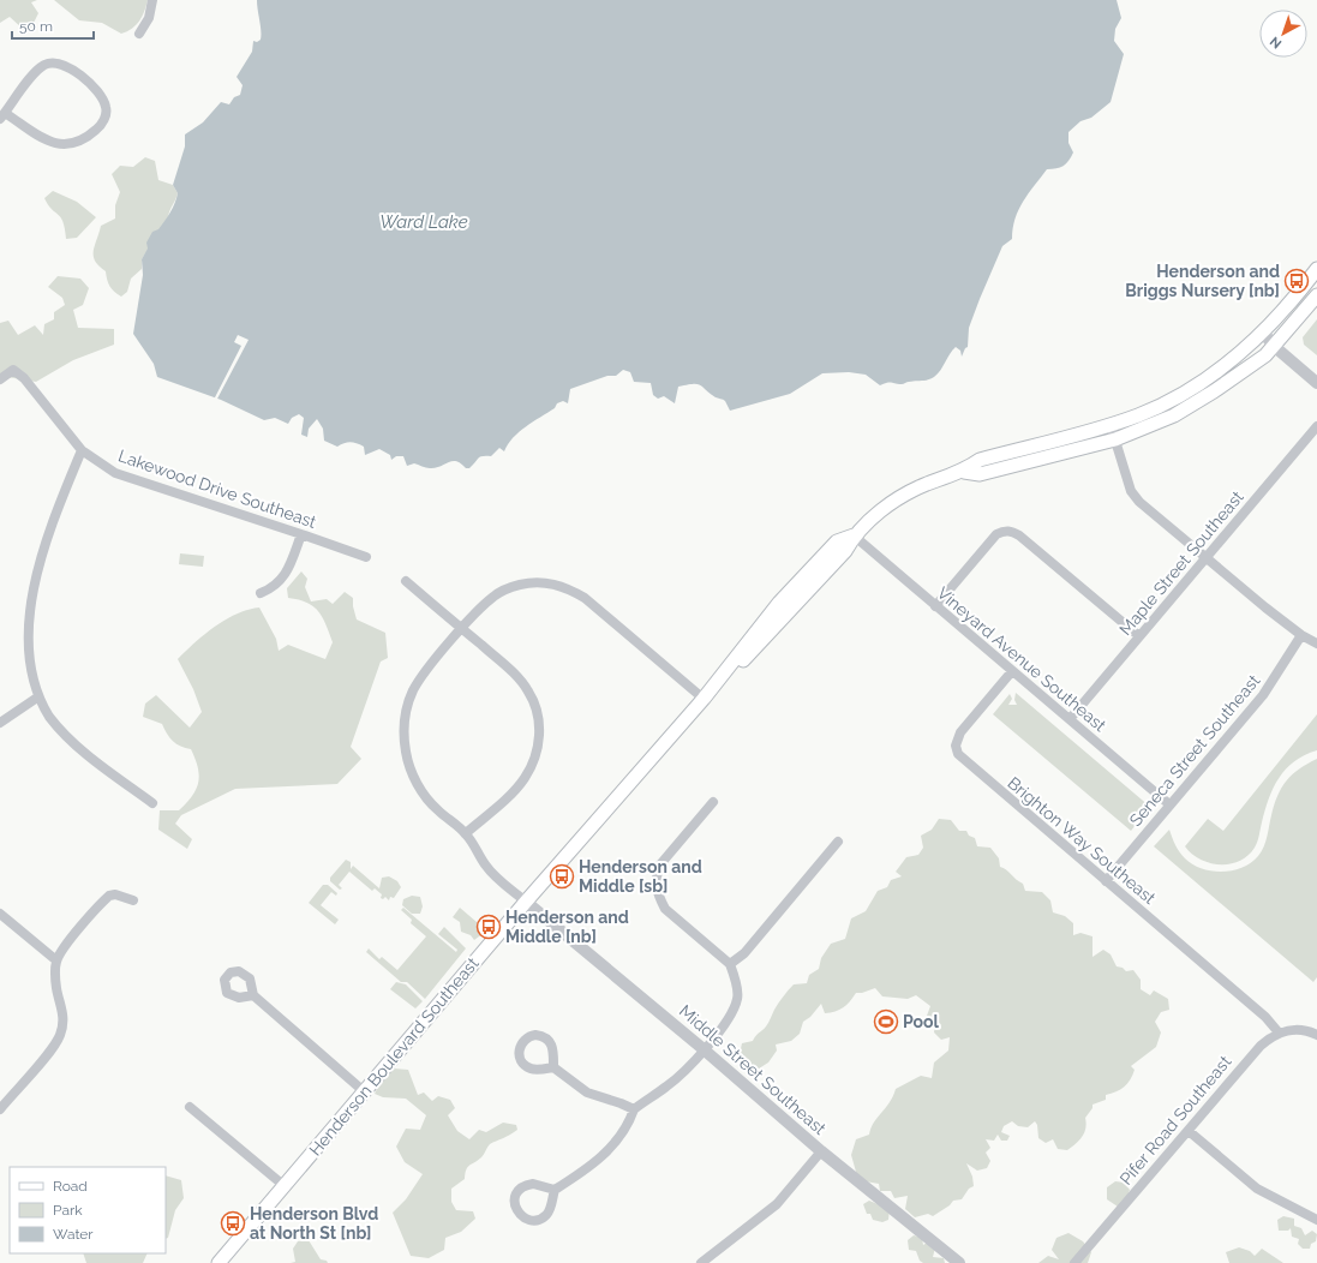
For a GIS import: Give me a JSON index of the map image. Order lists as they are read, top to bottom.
{
  "streets": {
    "main road": ["Henderson Boulevard Southeast"],
    "street": [
      "Lakewood Drive Southeast",
      "Maple Street Southeast",
      "Vineyard Avenue Southeast",
      "Seneca Street Southeast",
      "Brighton Way Southeast",
      "Middle Street Southeast",
      "Pifer Road Southeast"
    ]
  },
  "crossings": [
    ["Maple Street Southeast", "Vineyard Avenue Southeast"],
    ["Vineyard Avenue Southeast", "Seneca Street Southeast"],
    ["Vineyard Avenue Southeast", "Brighton Way Southeast"],
    ["Vineyard Avenue Southeast", "Henderson Boulevard Southeast"],
    ["Seneca Street Southeast", "Brighton Way Southeast"],
    ["Brighton Way Southeast", "Pifer Road Southeast"],
    ["Henderson Boulevard Southeast", "Middle Street Southeast"]
  ],
  "water": ["Ward Lake"],
  "places": {
    "bus stop": [
      "Henderson and Briggs Nursery [nb]",
      "Henderson and Middle [sb]",
      "Henderson and Middle [nb]",
      "Henderson Blvd at North St [nb]"
    ],
    "sports": ["Pool"]
  },
  "legend": ["Road", "Park", "Water"],
  "scale_bar": "50 m",
  "north": "bottom left"
}
